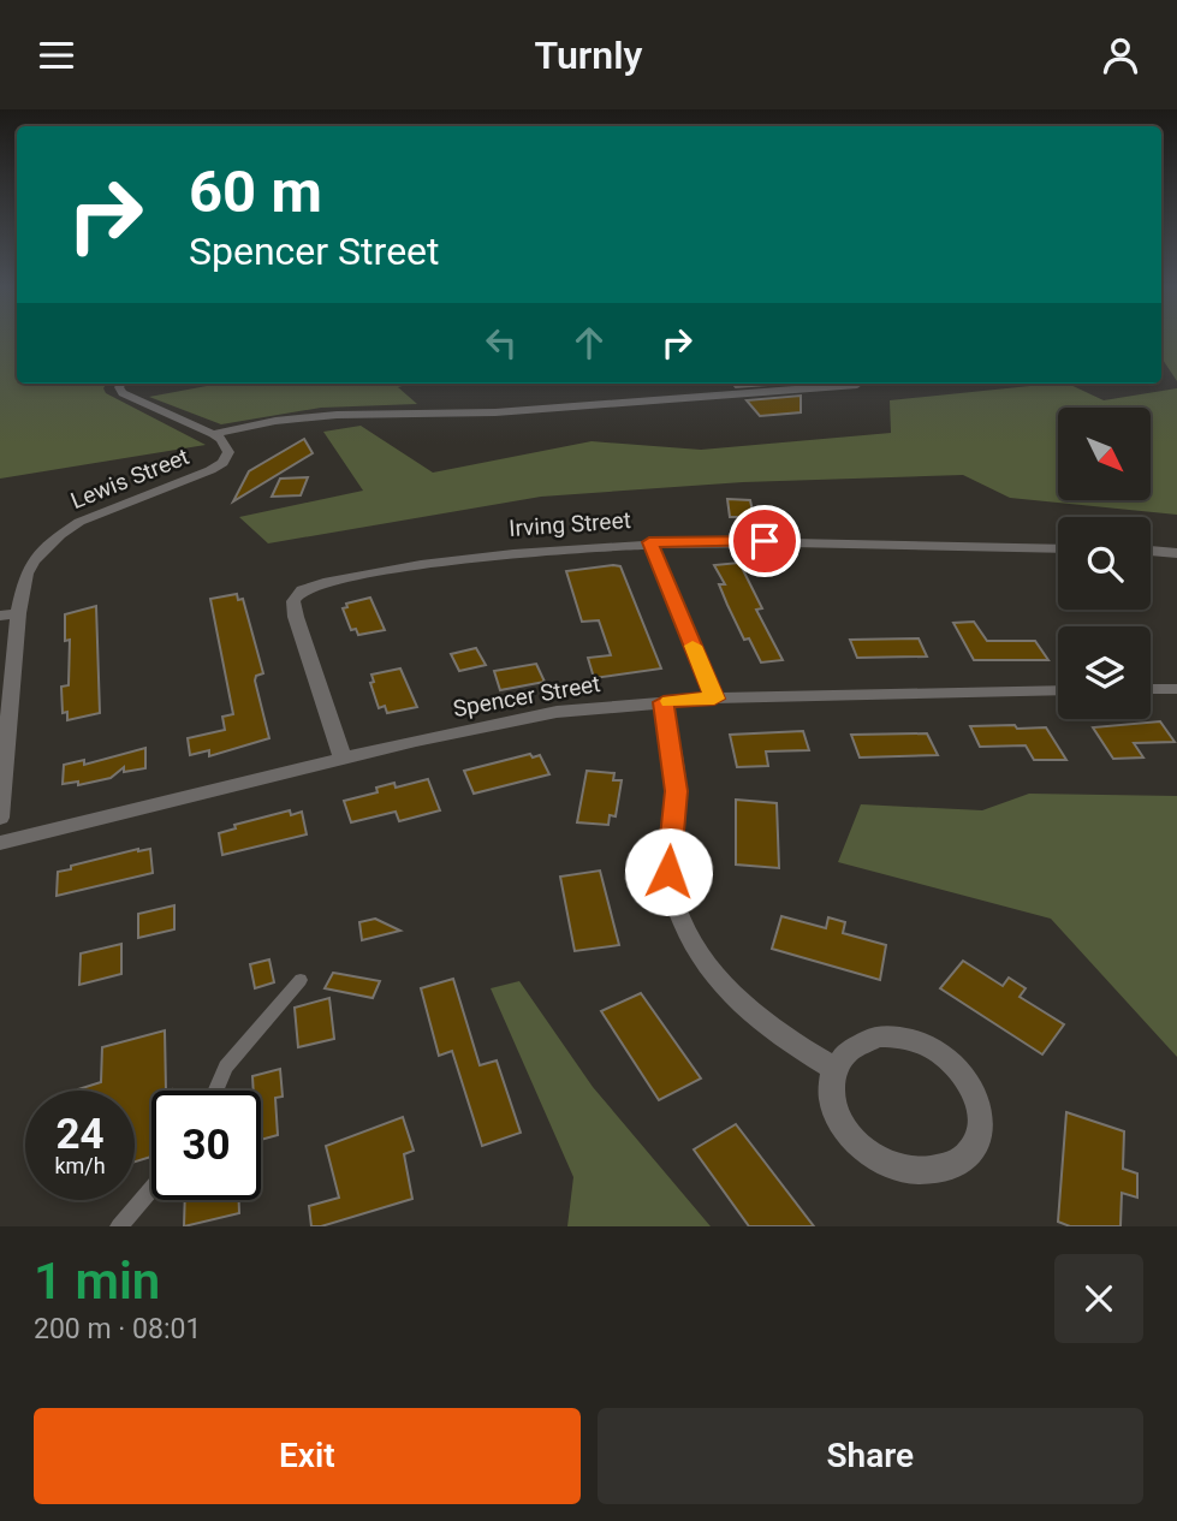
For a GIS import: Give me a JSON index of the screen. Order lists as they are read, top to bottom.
{
  "streets": {
    "street": ["Lewis Street", "Irving Street", "Spencer Street"]
  },
  "crossings": [
    ["Irving Street", "Spencer Street"]
  ],
  "north": "bottom right",
  "page": {
    "header": "Turnly",
    "turn": ["60 m", "Spencer Street"],
    "speed": "24 km/h",
    "limit": "30",
    "heading": ["1 min", "200 m · 08:01"],
    "buttons": ["Exit", "Share"]
  }
}
